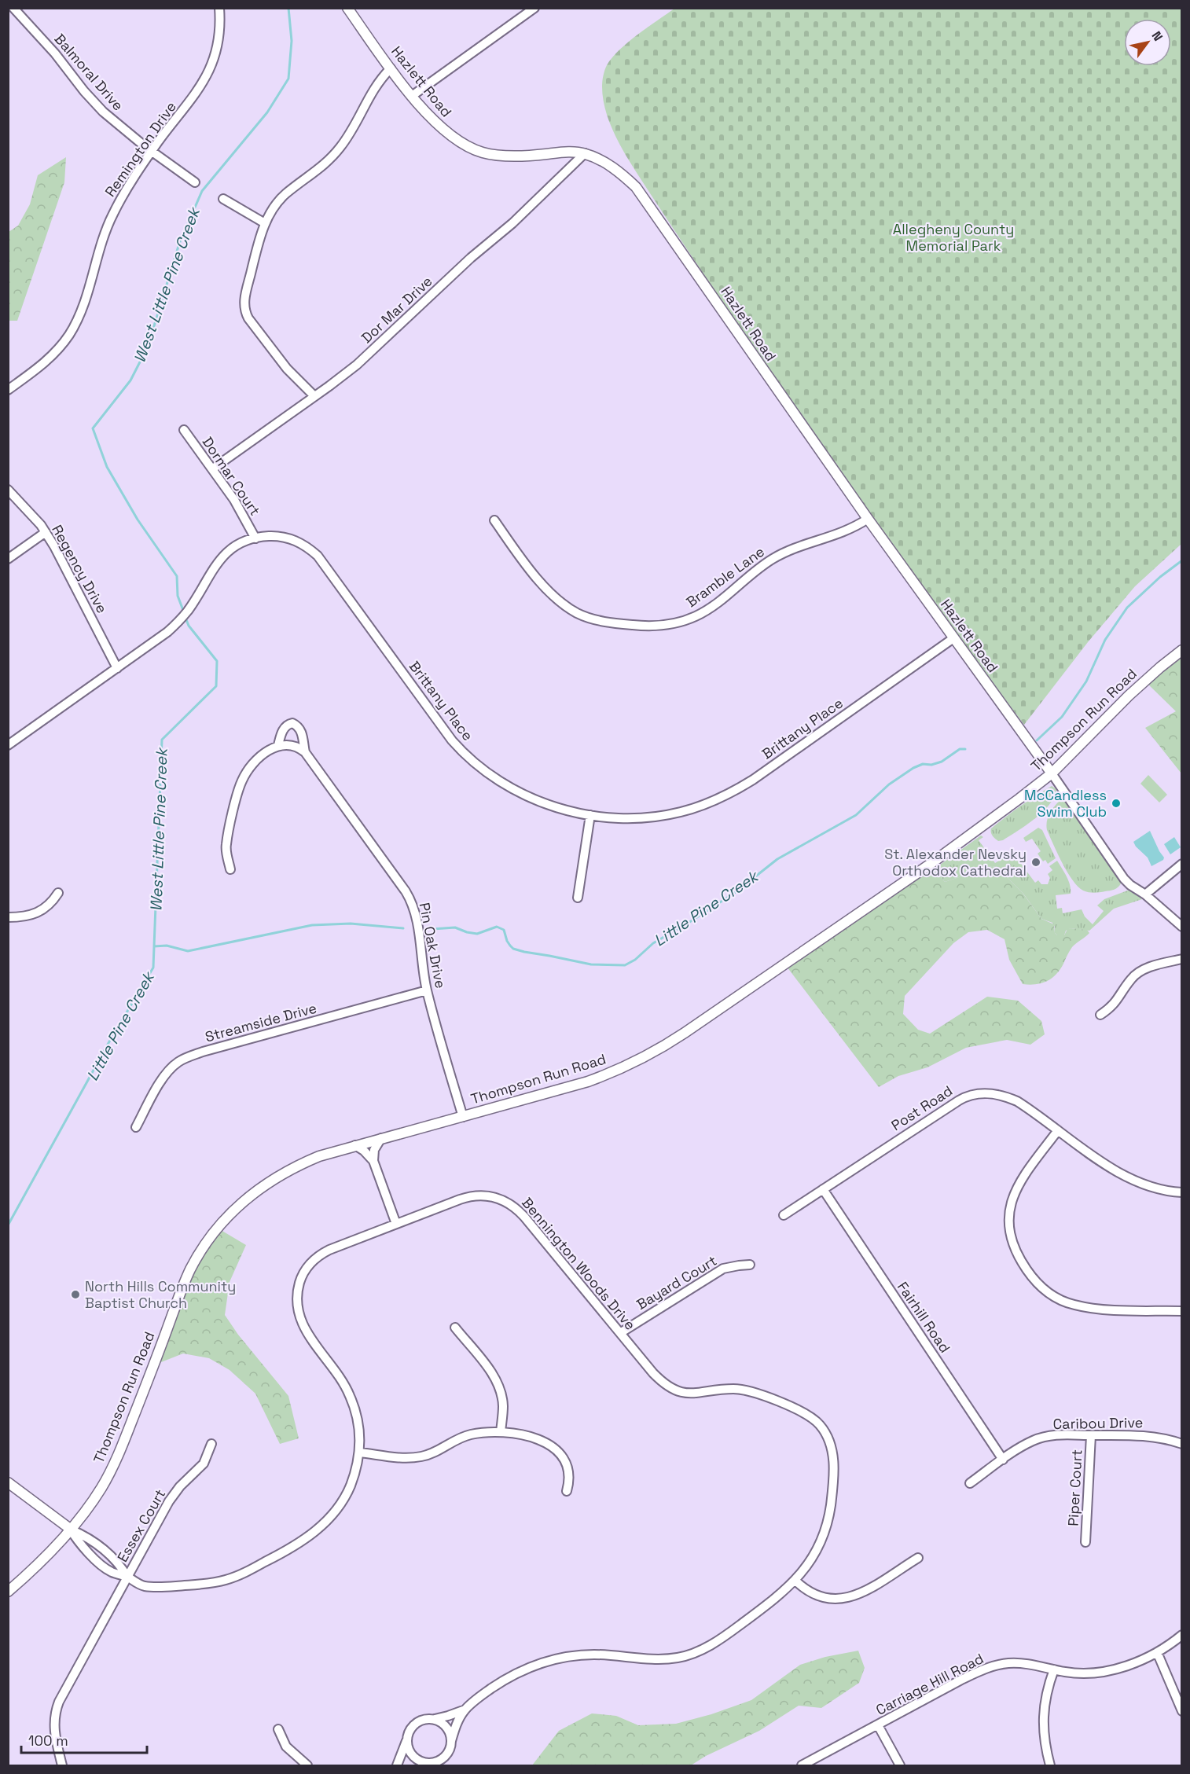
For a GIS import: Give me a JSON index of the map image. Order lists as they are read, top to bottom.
{
  "streets": {
    "street": [
      "Balmoral Drive",
      "Hazlett Road",
      "Remington Drive",
      "Dor Mar Drive",
      "Dormar Court",
      "Regency Drive",
      "Bramble Lane",
      "Brittany Place",
      "Thompson Run Road",
      "Pin Oak Drive",
      "Streamside Drive",
      "Post Road",
      "Bennington Woods Drive",
      "Bayard Court",
      "Fairhill Road",
      "Caribou Drive",
      "Piper Court",
      "Essex Court",
      "Carriage Hill Road"
    ]
  },
  "crossings": [
    ["Balmoral Drive", "Remington Drive"],
    ["Hazlett Road", "Dor Mar Drive"],
    ["Hazlett Road", "Bramble Lane"],
    ["Hazlett Road", "Brittany Place"],
    ["Hazlett Road", "Thompson Run Road"],
    ["Dor Mar Drive", "Dormar Court"],
    ["Dormar Court", "Brittany Place"],
    ["Regency Drive", "Brittany Place"],
    ["Thompson Run Road", "Pin Oak Drive"],
    ["Thompson Run Road", "Bennington Woods Drive"],
    ["Pin Oak Drive", "Streamside Drive"],
    ["Post Road", "Fairhill Road"],
    ["Bennington Woods Drive", "Bayard Court"],
    ["Bennington Woods Drive", "Essex Court"],
    ["Fairhill Road", "Caribou Drive"],
    ["Caribou Drive", "Piper Court"]
  ],
  "water": ["West Little Pine Creek", "Little Pine Creek"],
  "parks": ["Allegheny County Memorial Park"],
  "places": ["McCandless Swim Club", "St. Alexander Nevsky Orthodox Cathedral", "North Hills Community Baptist Church"],
  "scale_bar": "100 m",
  "north": "top right"
}
